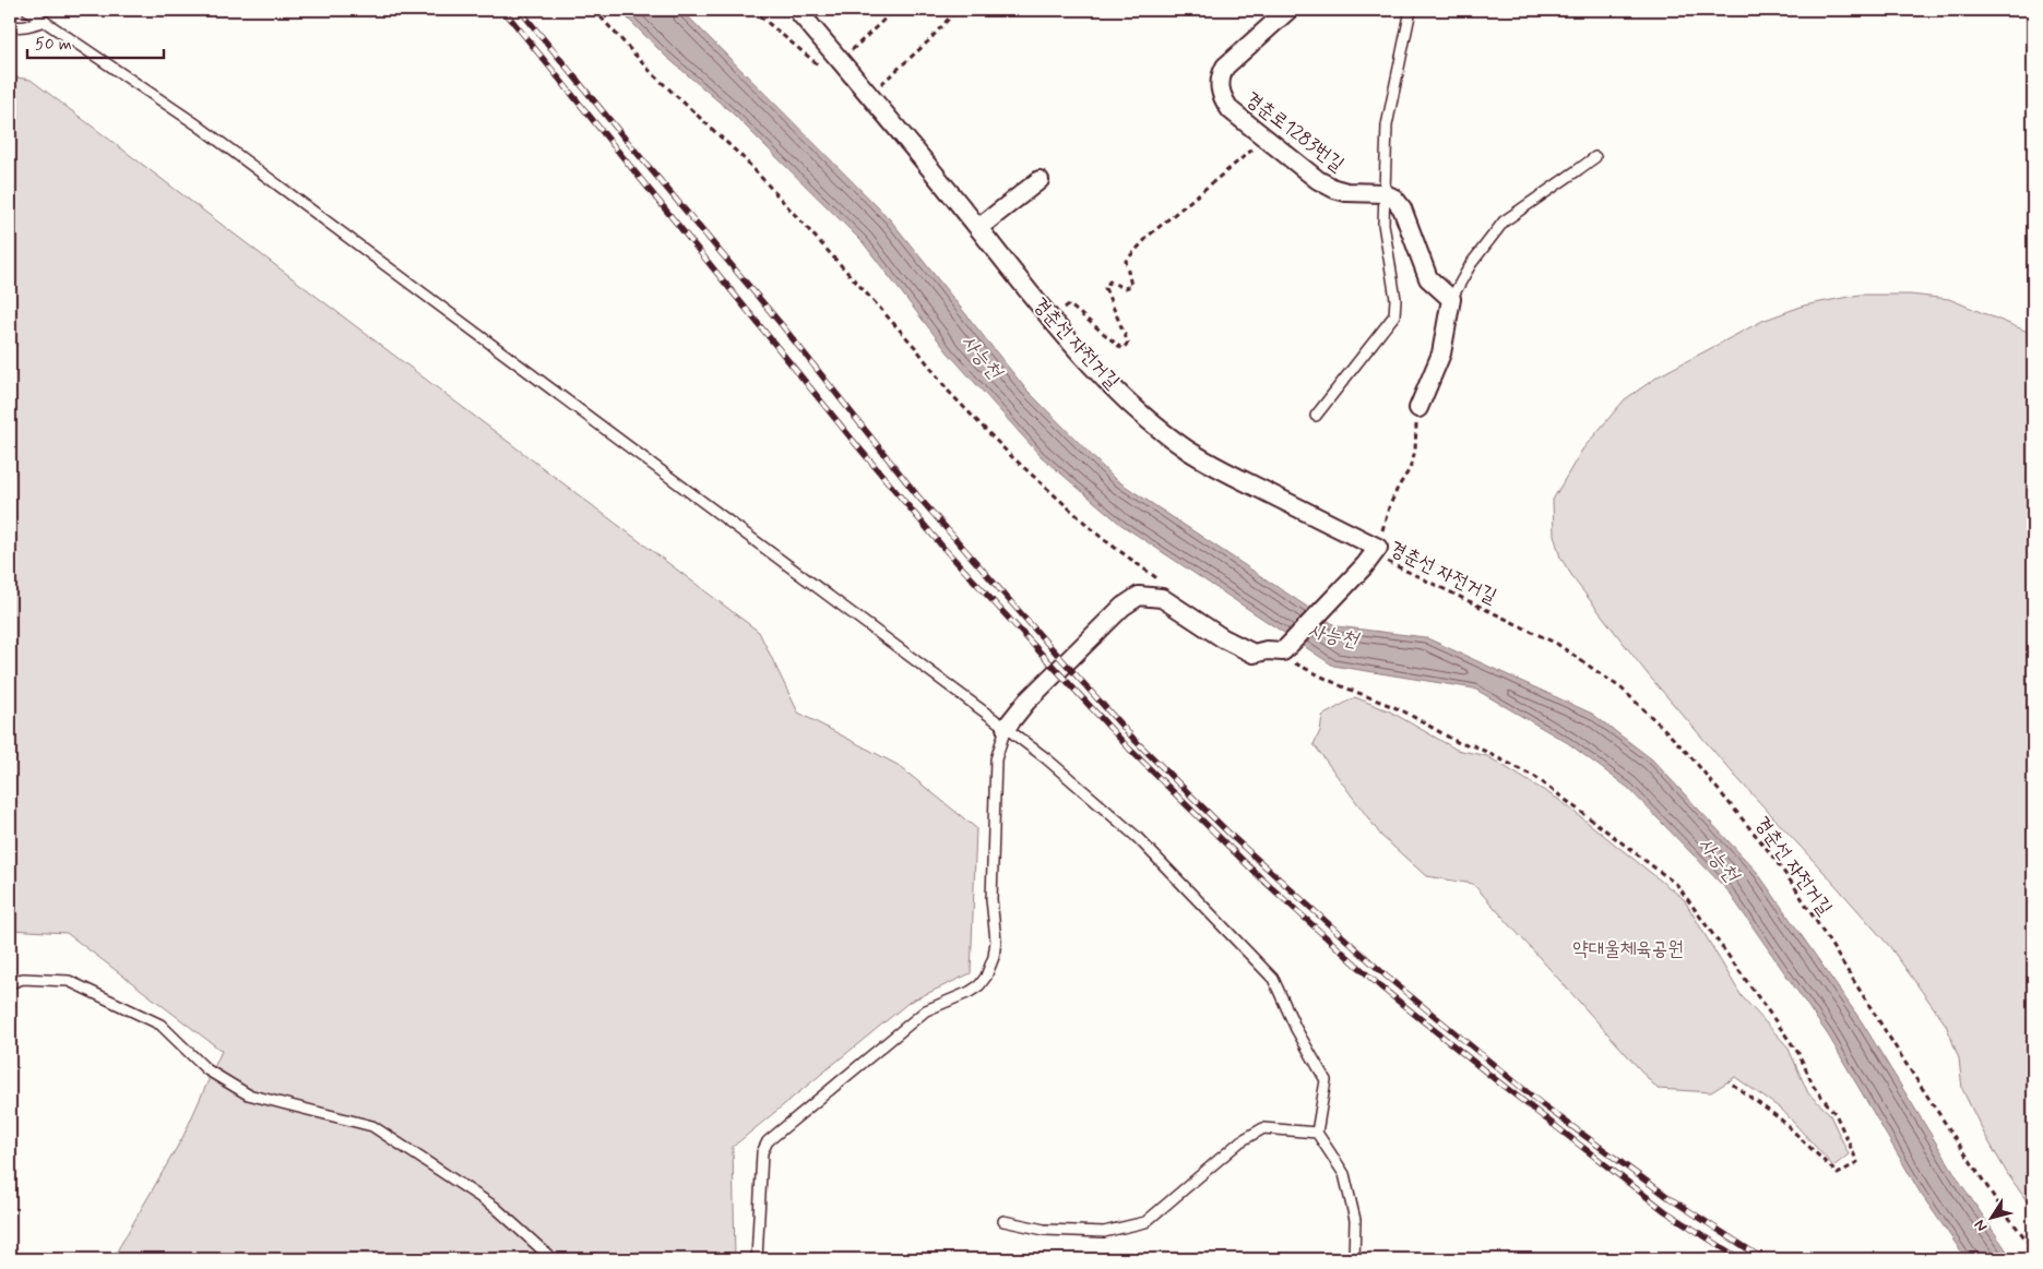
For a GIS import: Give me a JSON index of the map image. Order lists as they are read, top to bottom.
{
  "streets": {
    "street": ["경춘로1283번길"],
    "path": ["경춘선 자전거길"]
  },
  "water": ["사능천"],
  "parks": ["약대울체육공원"],
  "scale_bar": "50 m",
  "north": "bottom left"
}
